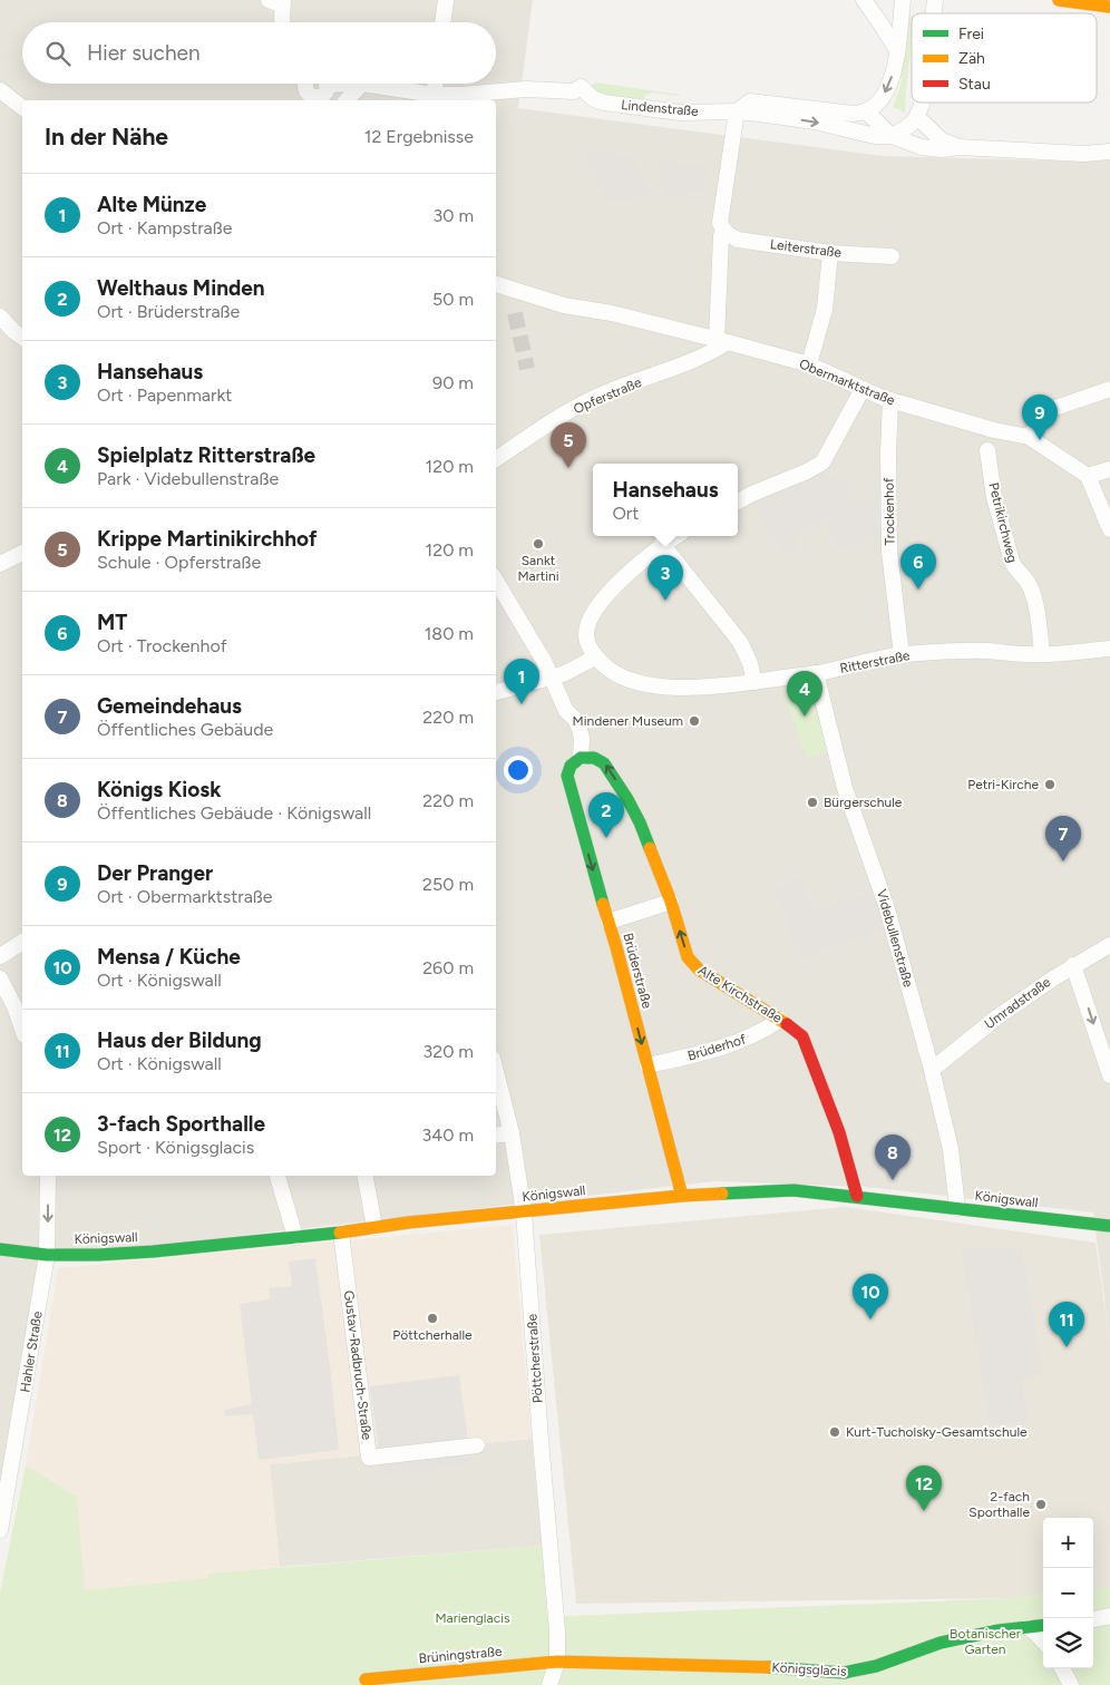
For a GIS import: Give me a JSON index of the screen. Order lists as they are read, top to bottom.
{
  "streets": {
    "street": [
      "Lindenstraße",
      "Leiterstraße",
      "Obermarktstraße",
      "Opferstraße",
      "Trockenhof",
      "Petrikirchweg",
      "Ritterstraße",
      "Videbullenstraße",
      "Brüderstraße",
      "Alte Kirchstraße",
      "Umradstraße",
      "Brüderhof",
      "Königswall",
      "Hahler Straße",
      "Pöttcherstraße",
      "Gustav-Radbruch-Straße",
      "Brüningstraße",
      "Königsglacis"
    ]
  },
  "crossings": [
    ["Obermarktstraße", "Opferstraße"],
    ["Obermarktstraße", "Trockenhof"],
    ["Trockenhof", "Ritterstraße"],
    ["Petrikirchweg", "Ritterstraße"],
    ["Ritterstraße", "Videbullenstraße"],
    ["Videbullenstraße", "Umradstraße"],
    ["Videbullenstraße", "Königswall"],
    ["Brüderstraße", "Alte Kirchstraße"],
    ["Brüderstraße", "Brüderhof"],
    ["Brüderstraße", "Königswall"],
    ["Alte Kirchstraße", "Brüderhof"],
    ["Alte Kirchstraße", "Königswall"],
    ["Königswall", "Hahler Straße"],
    ["Königswall", "Pöttcherstraße"],
    ["Königswall", "Gustav-Radbruch-Straße"],
    ["Pöttcherstraße", "Brüningstraße"],
    ["Pöttcherstraße", "Königsglacis"],
    ["Brüningstraße", "Königsglacis"]
  ],
  "one_way": ["Brüderstraße", "Alte Kirchstraße"],
  "parks": ["Marienglacis", "Botanischer Garten"],
  "places": [
    "Sankt Martini",
    "Mindener Museum",
    "Petri-Kirche",
    "Bürgerschule",
    "Pöttcherhalle",
    "Kurt-Tucholsky-Gesamtschule",
    "2-fach Sporthalle"
  ],
  "legend": ["Frei", "Zäh", "Stau"],
  "page": {
    "search": "Hier suchen",
    "heading": ["In der Nähe", "12 Ergebnisse"],
    "list": [
      {
        "mark": "1",
        "name": "Alte Münze",
        "note": "Ort · Kampstraße",
        "value": "30 m"
      },
      {
        "mark": "2",
        "name": "Welthaus Minden",
        "note": "Ort · Brüderstraße",
        "value": "50 m"
      },
      {
        "mark": "3",
        "name": "Hansehaus",
        "note": "Ort · Papenmarkt",
        "value": "90 m"
      },
      {
        "mark": "4",
        "name": "Spielplatz Ritterstraße",
        "note": "Park · Videbullenstraße",
        "value": "120 m"
      },
      {
        "mark": "5",
        "name": "Krippe Martinikirchhof",
        "note": "Schule · Opferstraße",
        "value": "120 m"
      },
      {
        "mark": "6",
        "name": "MT",
        "note": "Ort · Trockenhof",
        "value": "180 m"
      },
      {
        "mark": "7",
        "name": "Gemeindehaus",
        "note": "Öffentliches Gebäude",
        "value": "220 m"
      },
      {
        "mark": "8",
        "name": "Königs Kiosk",
        "note": "Öffentliches Gebäude · Königswall",
        "value": "220 m"
      },
      {
        "mark": "9",
        "name": "Der Pranger",
        "note": "Ort · Obermarktstraße",
        "value": "250 m"
      },
      {
        "mark": "10",
        "name": "Mensa / Küche",
        "note": "Ort · Königswall",
        "value": "260 m"
      },
      {
        "mark": "11",
        "name": "Haus der Bildung",
        "note": "Ort · Königswall",
        "value": "320 m"
      },
      {
        "mark": "12",
        "name": "3-fach Sporthalle",
        "note": "Sport · Königsglacis",
        "value": "340 m"
      }
    ],
    "pins": [
      "9",
      "5",
      "6",
      "3",
      "1",
      "4",
      "2",
      "7",
      "8",
      "10",
      "11",
      "12"
    ],
    "popup": ["Hansehaus", "Ort"],
    "map_buttons": ["+", "−"]
  }
}
